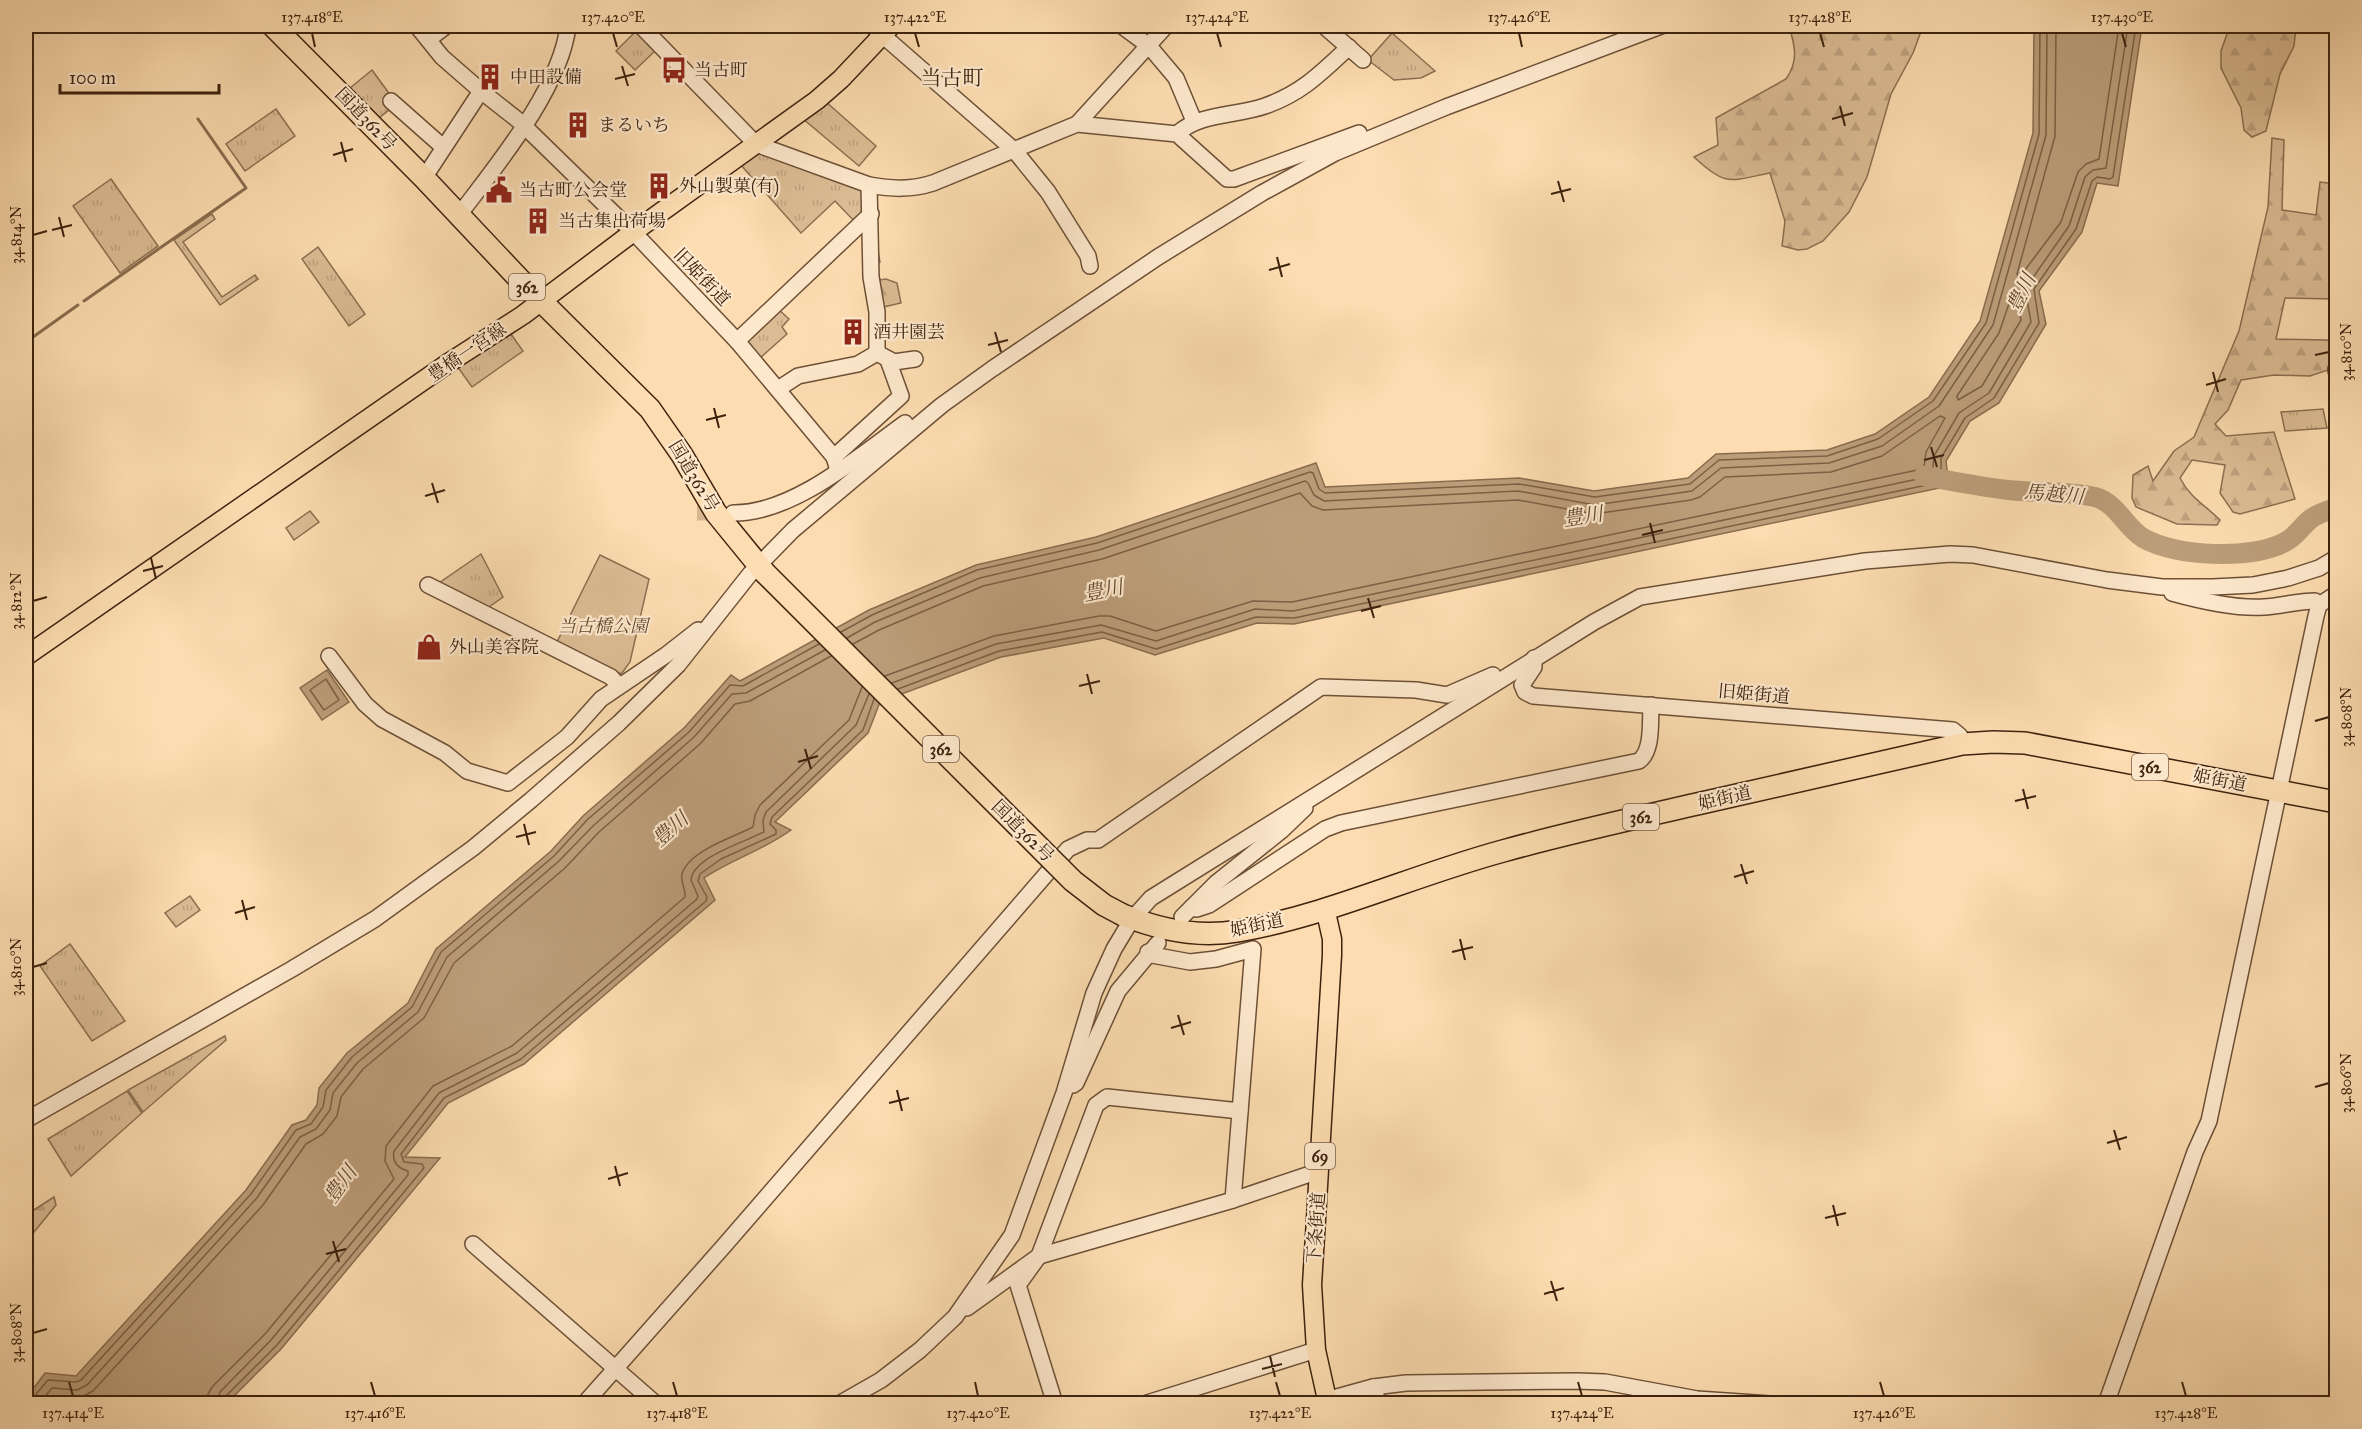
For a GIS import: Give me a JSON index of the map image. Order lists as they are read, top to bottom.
{
  "streets": {
    "highway": ["国道362号", "362", "姫街道"],
    "main road": ["豊橋一宮線", "69", "下条街道"],
    "street": ["旧姫街道"]
  },
  "crossings": [
    ["国道362号", "豊橋一宮線"],
    ["国道362号", "姫街道"],
    ["旧姫街道", "豊橋一宮線"],
    ["旧姫街道", "姫街道"],
    ["姫街道", "下条街道"]
  ],
  "districts": ["当古町"],
  "water": ["豊川", "馬越川"],
  "parks": ["当古橋公園"],
  "places": {
    "bus stop": ["当古町"],
    "building": [
      "中田設備",
      "まるいち",
      "外山製菓(有)",
      "当古集出荷場",
      "酒井園芸"
    ],
    "public building": ["当古町公会堂"],
    "shop": ["外山美容院"]
  },
  "scale_bar": "100 m",
  "coordinates": [
    "137.418°E",
    "137.420°E",
    "137.422°E",
    "137.424°E",
    "137.426°E",
    "137.428°E",
    "137.430°E",
    "34.814°N",
    "34.810°N",
    "34.812°N",
    "34.808°N",
    "34.806°N",
    "137.414°E",
    "137.416°E"
  ]
}
